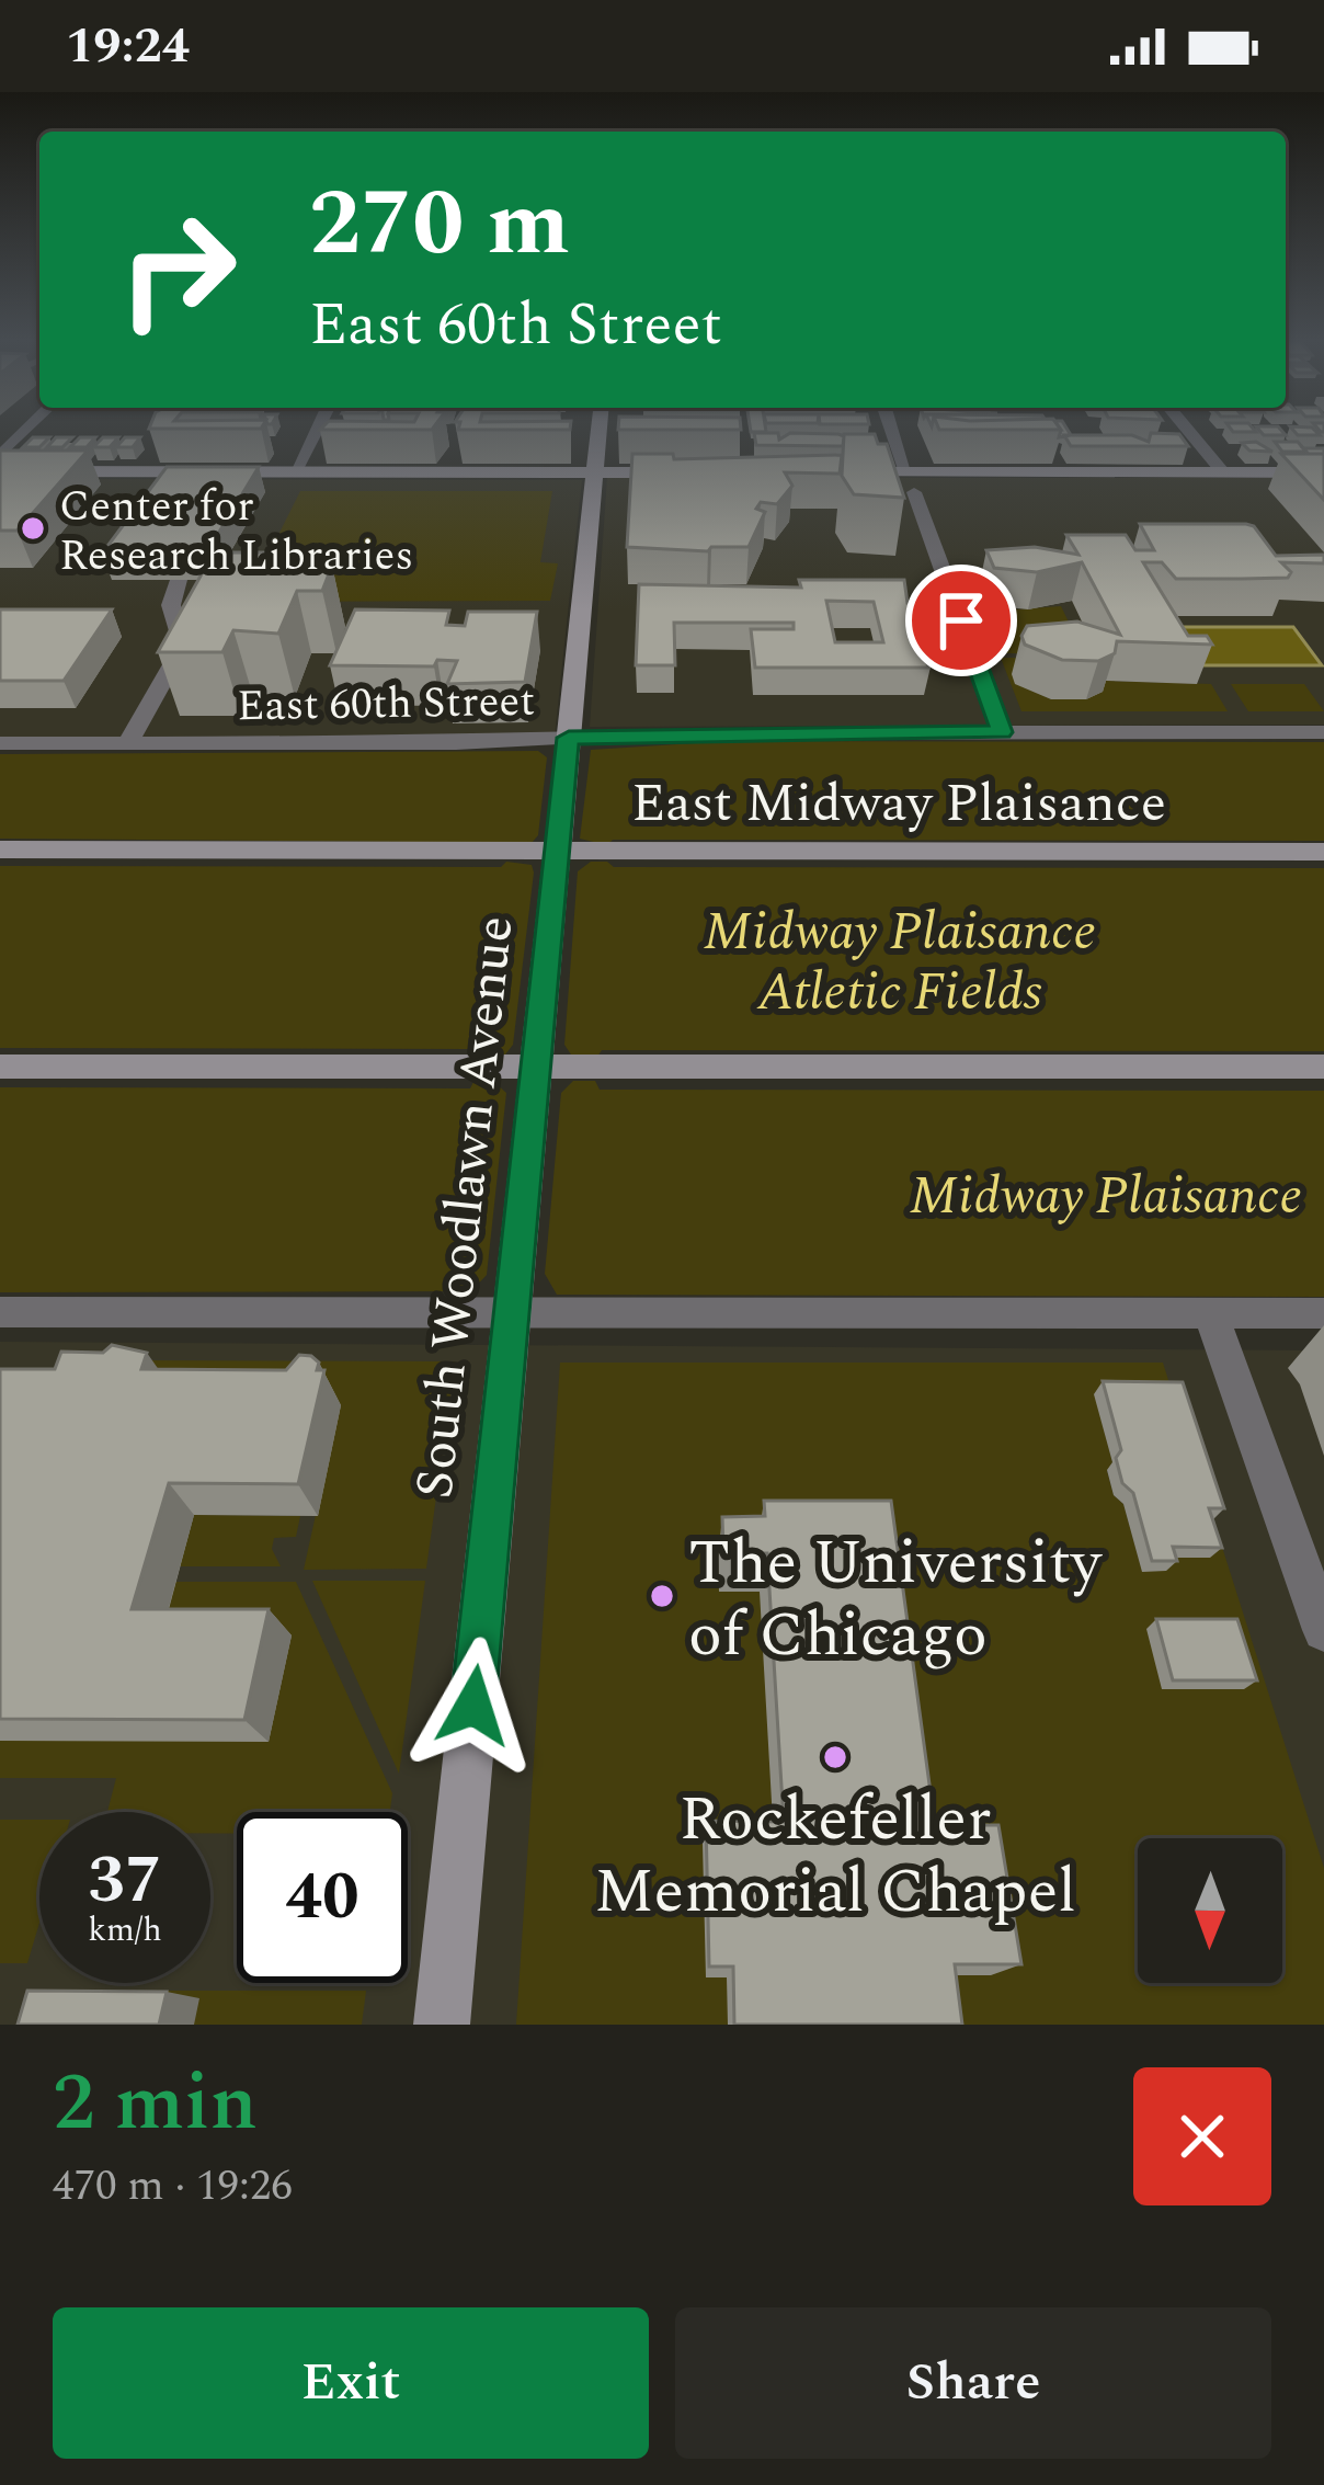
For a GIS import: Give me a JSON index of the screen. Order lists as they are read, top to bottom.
{
  "streets": {
    "street": ["East 60th Street", "East Midway Plaisance", "South Woodlawn Avenue"]
  },
  "crossings": [
    ["East 60th Street", "South Woodlawn Avenue"],
    ["East Midway Plaisance", "South Woodlawn Avenue"]
  ],
  "parks": ["Midway Plaisance Atletic Fields", "Midway Plaisance"],
  "places": ["Center for Research Libraries", "The University of Chicago", "Rockefeller Memorial Chapel"],
  "north": "bottom",
  "page": {
    "status": "19:24",
    "turn": ["270 m", "East 60th Street"],
    "speed": "37 km/h",
    "limit": "40",
    "heading": ["2 min", "470 m · 19:26"],
    "buttons": ["Exit", "Share"]
  }
}
